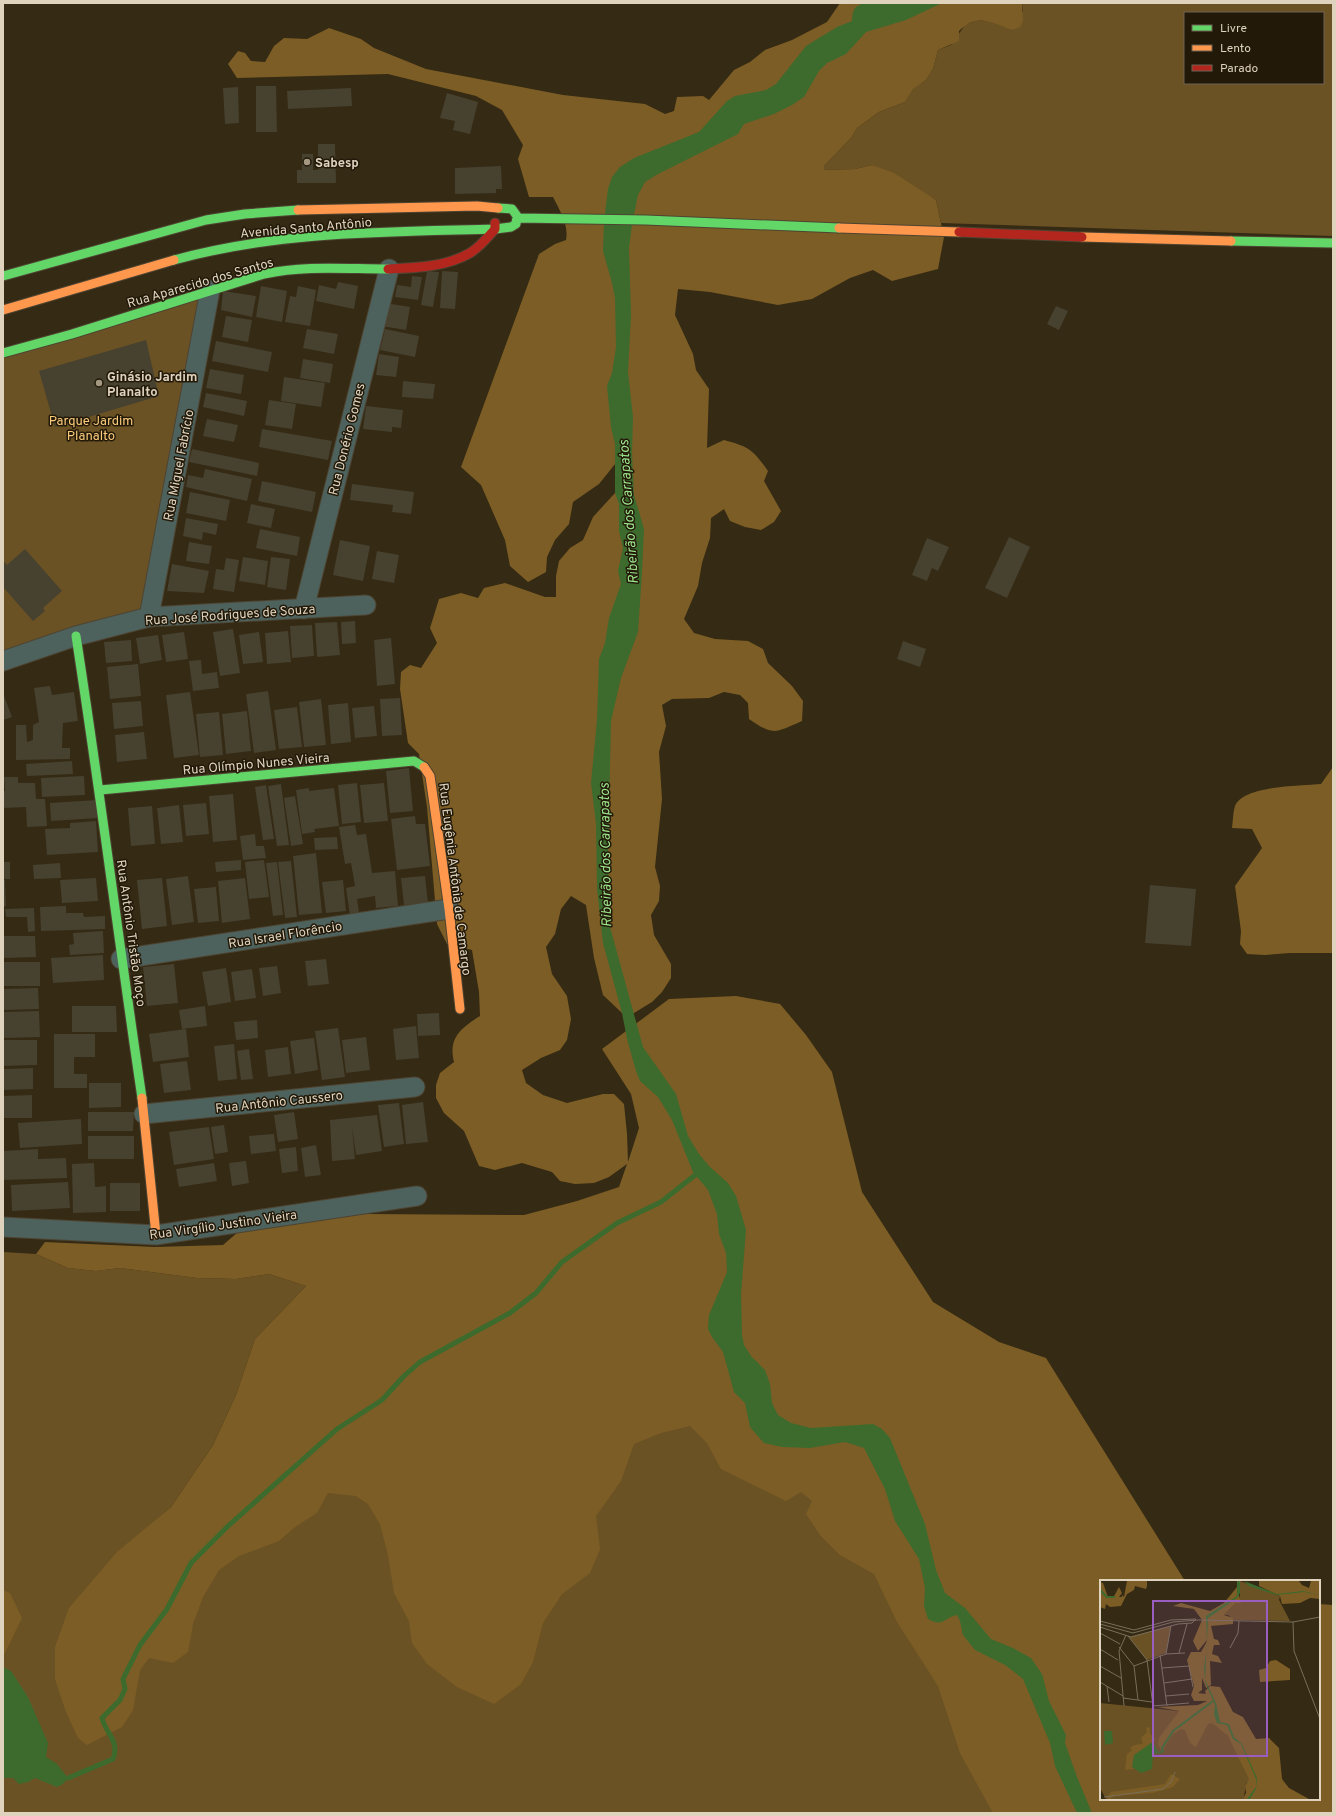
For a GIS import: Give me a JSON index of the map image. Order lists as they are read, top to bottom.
{
  "streets": {
    "street": [
      "Avenida Santo Antônio",
      "Rua Aparecido dos Santos",
      "Rua Donério Gomes",
      "Rua Miguel Fabrício",
      "Rua José Rodrigues de Souza",
      "Rua Olímpio Nunes Vieira",
      "Rua Eugênia Antônia de Camargo",
      "Rua Antônio Tristão Moço",
      "Rua Israel Florêncio",
      "Rua Antônio Caussero",
      "Rua Virgílio Justino Vieira"
    ]
  },
  "crossings": [
    ["Avenida Santo Antônio", "Rua Aparecido dos Santos"],
    ["Rua Aparecido dos Santos", "Rua Donério Gomes"],
    ["Rua Aparecido dos Santos", "Rua Miguel Fabrício"],
    ["Rua Donério Gomes", "Rua José Rodrigues de Souza"],
    ["Rua Miguel Fabrício", "Rua José Rodrigues de Souza"],
    ["Rua José Rodrigues de Souza", "Rua Antônio Tristão Moço"],
    ["Rua Olímpio Nunes Vieira", "Rua Eugênia Antônia de Camargo"],
    ["Rua Olímpio Nunes Vieira", "Rua Antônio Tristão Moço"],
    ["Rua Eugênia Antônia de Camargo", "Rua Israel Florêncio"],
    ["Rua Antônio Tristão Moço", "Rua Israel Florêncio"],
    ["Rua Antônio Tristão Moço", "Rua Antônio Caussero"],
    ["Rua Antônio Tristão Moço", "Rua Virgílio Justino Vieira"]
  ],
  "water": ["Ribeirão dos Carrapatos"],
  "parks": ["Parque Jardim Planalto"],
  "places": ["Sabesp", "Ginásio Jardim Planalto"],
  "legend": ["Livre", "Lento", "Parado"]
}
